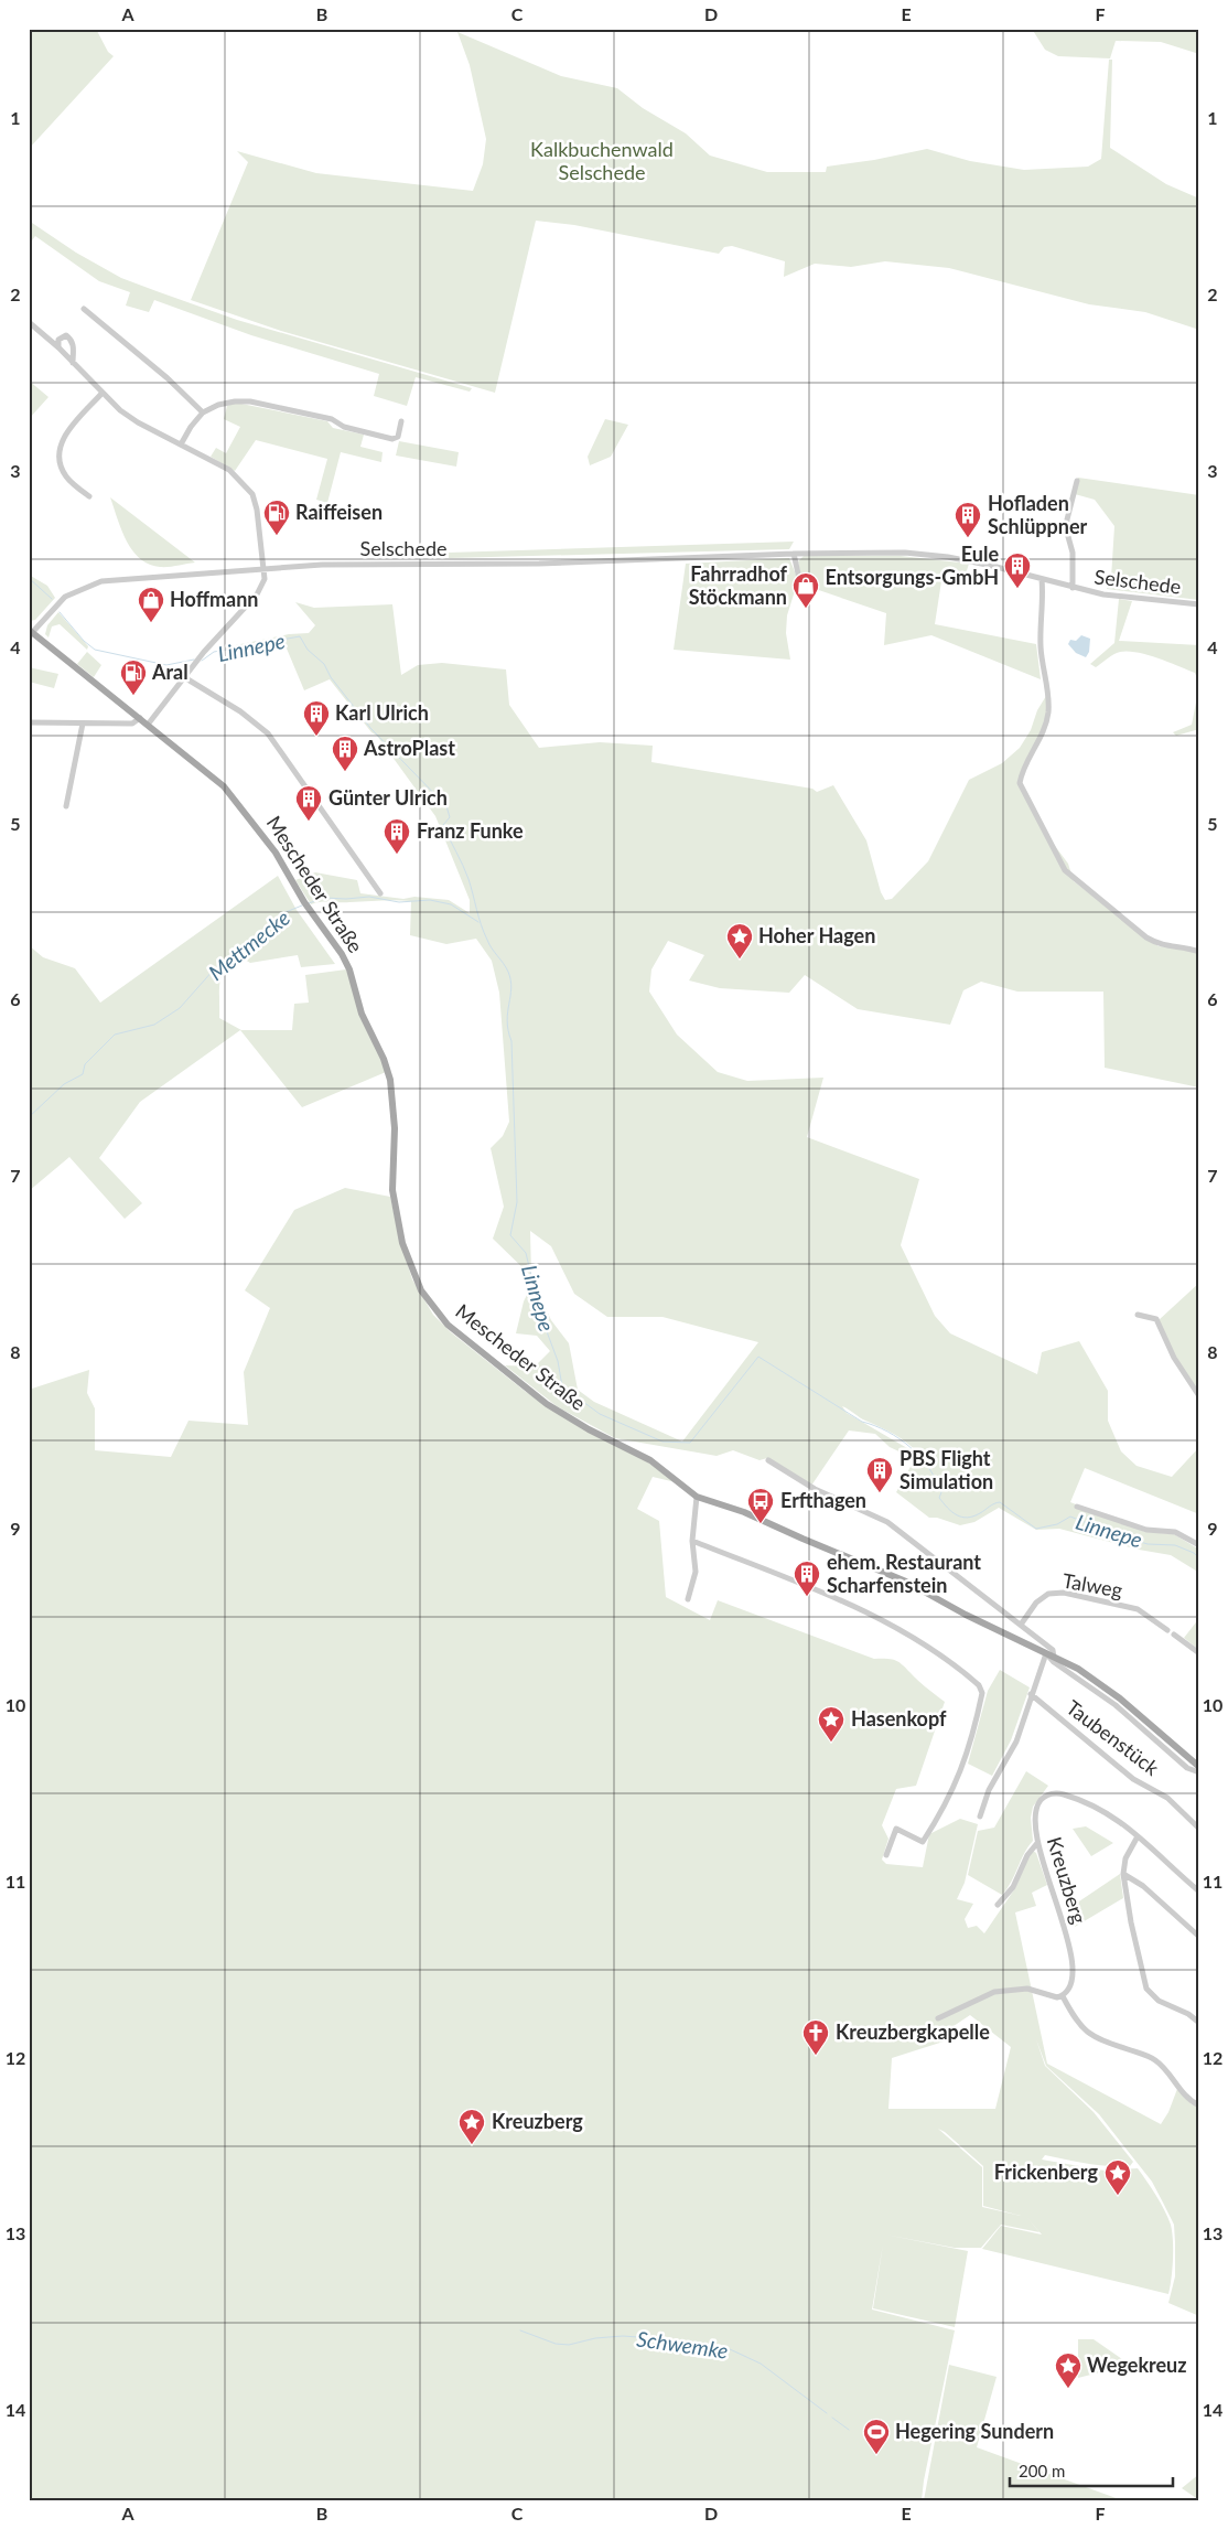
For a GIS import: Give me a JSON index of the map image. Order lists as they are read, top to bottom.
{
  "streets": {
    "main road": ["Mescheder Straße"],
    "street": [
      "Selschede",
      "Talweg",
      "Taubenstück",
      "Kreuzberg"
    ]
  },
  "crossings": [
    ["Selschede", "Mescheder Straße"]
  ],
  "water": ["Linnepe", "Mettmecke", "Schwemke"],
  "parks": ["Kalkbuchenwald Selschede"],
  "places": {
    "fuel station": ["Raiffeisen", "Aral"],
    "building": [
      "Hofladen Schlüppner",
      "Eule Entsorgungs-GmbH",
      "Karl Ulrich",
      "AstroPlast",
      "Günter Ulrich",
      "Franz Funke",
      "PBS Flight Simulation",
      "ehem. Restaurant Scharfenstein"
    ],
    "shop": ["Fahrradhof Stöckmann", "Hoffmann"],
    "place": [
      "Hoher Hagen",
      "Hasenkopf",
      "Kreuzberg",
      "Frickenberg",
      "Wegekreuz"
    ],
    "bus stop": ["Erfthagen"],
    "church": ["Kreuzbergkapelle"],
    "sports": ["Hegering Sundern"]
  },
  "scale_bar": "200 m",
  "grid": {
    "columns": [
      "A",
      "B",
      "C",
      "D",
      "E",
      "F"
    ],
    "rows": [
      "1",
      "2",
      "3",
      "4",
      "5",
      "6",
      "7",
      "8",
      "9",
      "10",
      "11",
      "12",
      "13",
      "14"
    ]
  }
}
